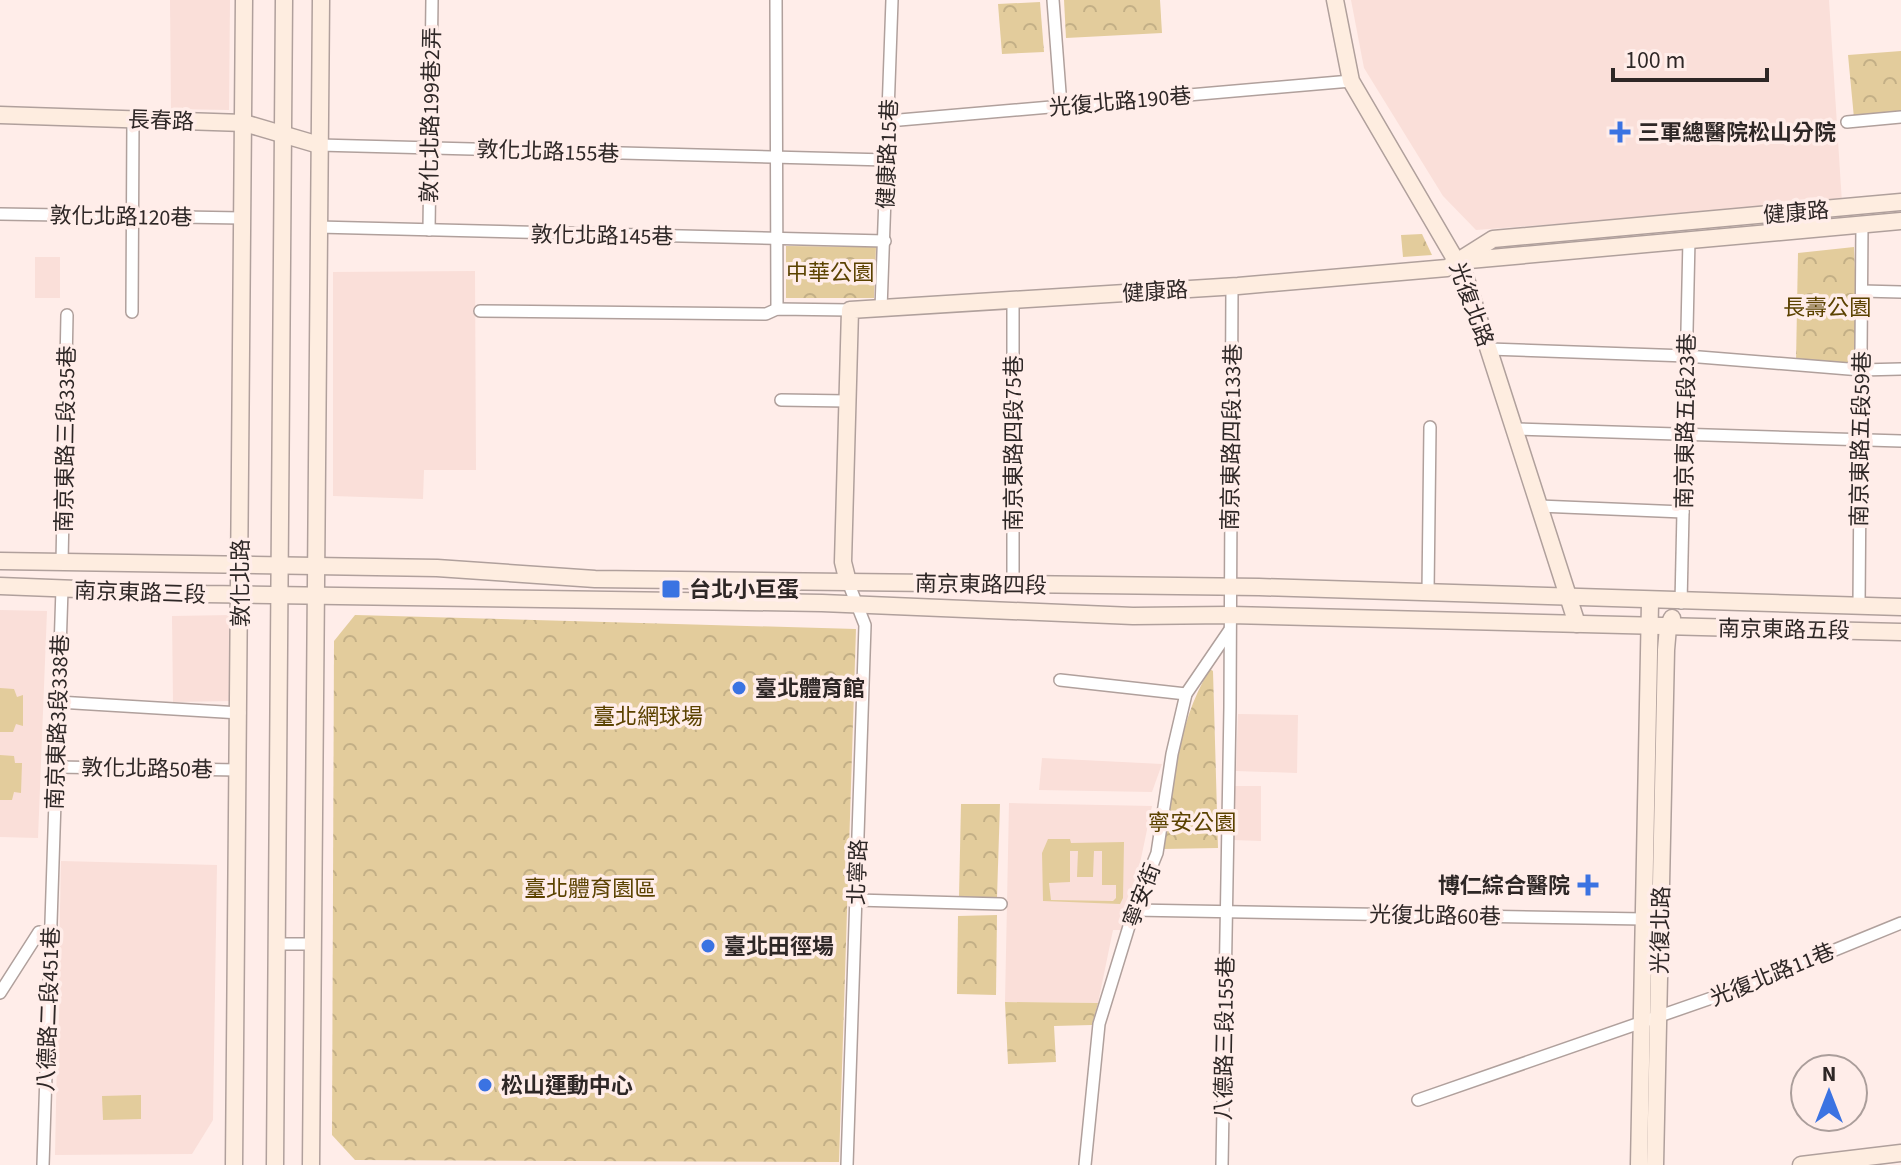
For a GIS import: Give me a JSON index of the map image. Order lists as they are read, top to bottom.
{
  "streets": {
    "main road": [
      "長春路",
      "健康路",
      "光復北路",
      "敦化北路",
      "南京東路四段",
      "南京東路三段",
      "南京東路五段"
    ],
    "street": [
      "光復北路190巷",
      "敦化北路199巷2弄",
      "敦化北路155巷",
      "健康路15巷",
      "敦化北路120巷",
      "敦化北路145巷",
      "南京東路五段23巷",
      "南京東路四段133巷",
      "南京東路三段335巷",
      "南京東路五段59巷",
      "南京東路四段75巷",
      "南京東路3段338巷",
      "敦化北路50巷",
      "北寧路",
      "寧安街",
      "光復北路60巷",
      "光復北路11巷",
      "八德路二段451巷",
      "八德路三段155巷"
    ]
  },
  "crossings": [
    ["光復北路190巷", "健康路15巷"],
    ["光復北路190巷", "光復北路"],
    ["敦化北路199巷2弄", "敦化北路155巷"],
    ["敦化北路199巷2弄", "敦化北路145巷"],
    ["長春路", "敦化北路155巷"],
    ["長春路", "敦化北路"],
    ["敦化北路155巷", "健康路15巷"],
    ["健康路15巷", "健康路"],
    ["健康路15巷", "敦化北路145巷"],
    ["健康路", "光復北路"],
    ["健康路", "南京東路五段23巷"],
    ["健康路", "南京東路四段133巷"],
    ["健康路", "南京東路五段59巷"],
    ["健康路", "南京東路四段75巷"],
    ["敦化北路120巷", "敦化北路"],
    ["光復北路", "南京東路五段23巷"],
    ["光復北路", "南京東路四段"],
    ["光復北路", "南京東路五段"],
    ["光復北路", "光復北路60巷"],
    ["光復北路", "光復北路11巷"],
    ["南京東路五段23巷", "南京東路四段"],
    ["南京東路五段23巷", "南京東路五段"],
    ["南京東路四段133巷", "南京東路四段"],
    ["南京東路三段335巷", "南京東路三段"],
    ["南京東路五段59巷", "南京東路五段"],
    ["南京東路四段75巷", "南京東路四段"],
    ["敦化北路", "南京東路四段"],
    ["敦化北路", "南京東路三段"],
    ["敦化北路", "敦化北路50巷"],
    ["南京東路四段", "南京東路三段"],
    ["南京東路四段", "南京東路五段"],
    ["南京東路四段", "北寧路"],
    ["南京東路四段", "寧安街"],
    ["南京東路四段", "八德路三段155巷"],
    ["南京東路三段", "南京東路3段338巷"],
    ["南京東路3段338巷", "敦化北路50巷"],
    ["南京東路3段338巷", "八德路二段451巷"],
    ["寧安街", "光復北路60巷"],
    ["寧安街", "八德路三段155巷"],
    ["光復北路60巷", "八德路三段155巷"]
  ],
  "parks": [
    "中華公園",
    "長壽公園",
    "臺北網球場",
    "寧安公園",
    "臺北體育園區"
  ],
  "places": {
    "health": ["三軍總醫院松山分院", "博仁綜合醫院"],
    "transit": ["台北小巨蛋"],
    "other": ["臺北體育館", "臺北田徑場", "松山運動中心"]
  },
  "scale_bar": "100 m",
  "north": "top"
}
